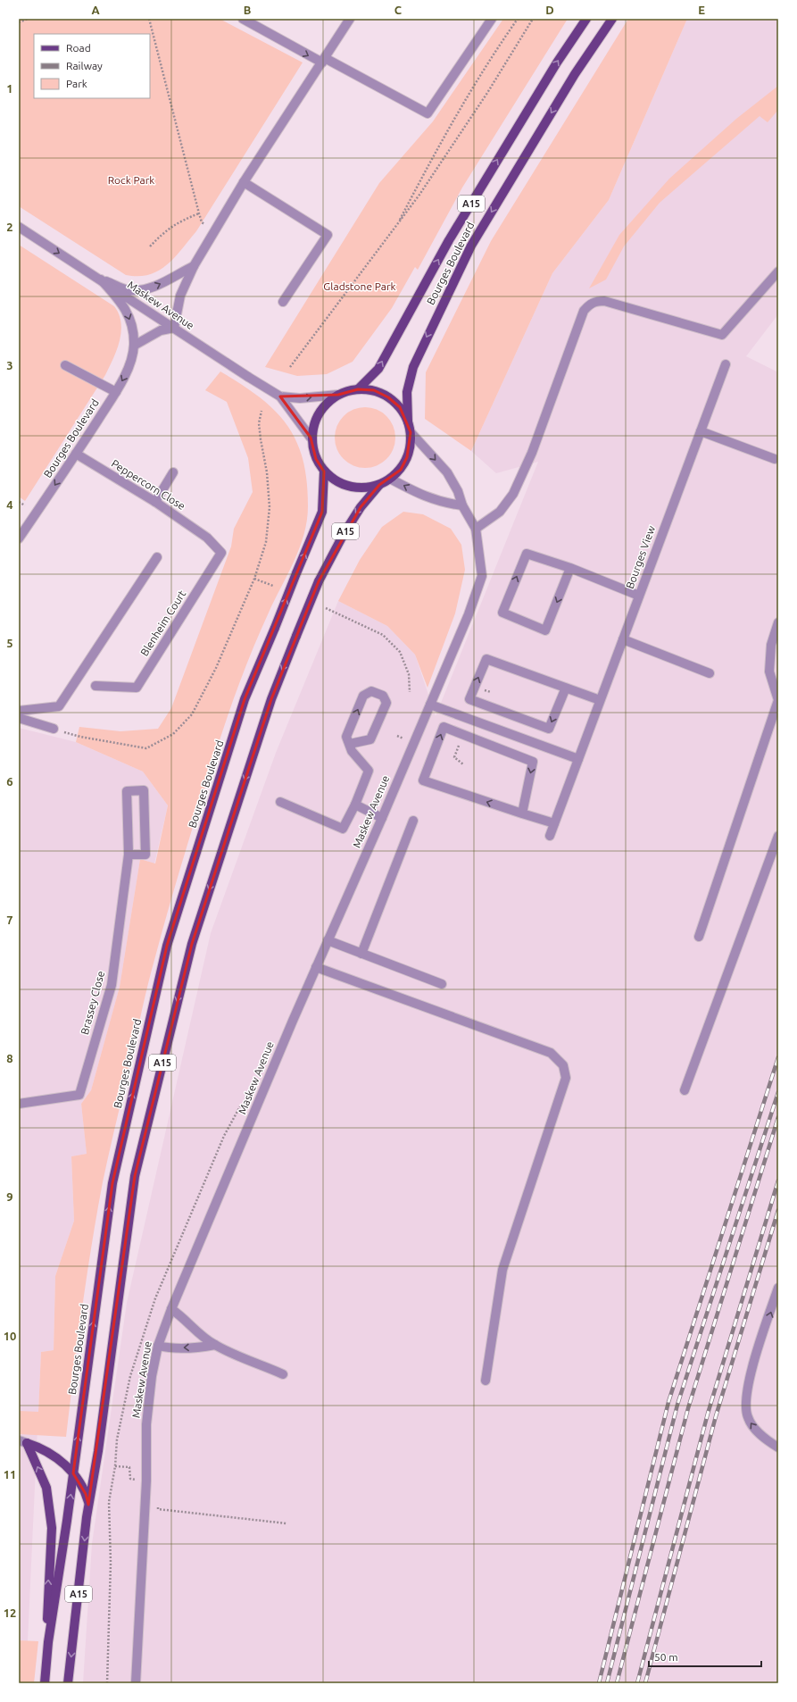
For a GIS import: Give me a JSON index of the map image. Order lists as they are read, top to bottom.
{
  "streets": {
    "main road": ["A15", "Bourges Boulevard"],
    "street": [
      "Maskew Avenue",
      "Peppercorn Close",
      "Bourges View",
      "Blenheim Court",
      "Brassey Close"
    ]
  },
  "crossings": [
    ["A15", "Bourges Boulevard"],
    ["A15", "Maskew Avenue"],
    ["Bourges Boulevard", "Maskew Avenue"],
    ["Bourges Boulevard", "Peppercorn Close"],
    ["Peppercorn Close", "Blenheim Court"]
  ],
  "parks": ["Rock Park", "Gladstone Park"],
  "legend": ["Road", "Railway", "Park"],
  "scale_bar": "50 m",
  "grid": {
    "columns": [
      "A",
      "B",
      "C",
      "D",
      "E"
    ],
    "rows": [
      "1",
      "2",
      "3",
      "4",
      "5",
      "6",
      "7",
      "8",
      "9",
      "10",
      "11",
      "12"
    ]
  }
}
